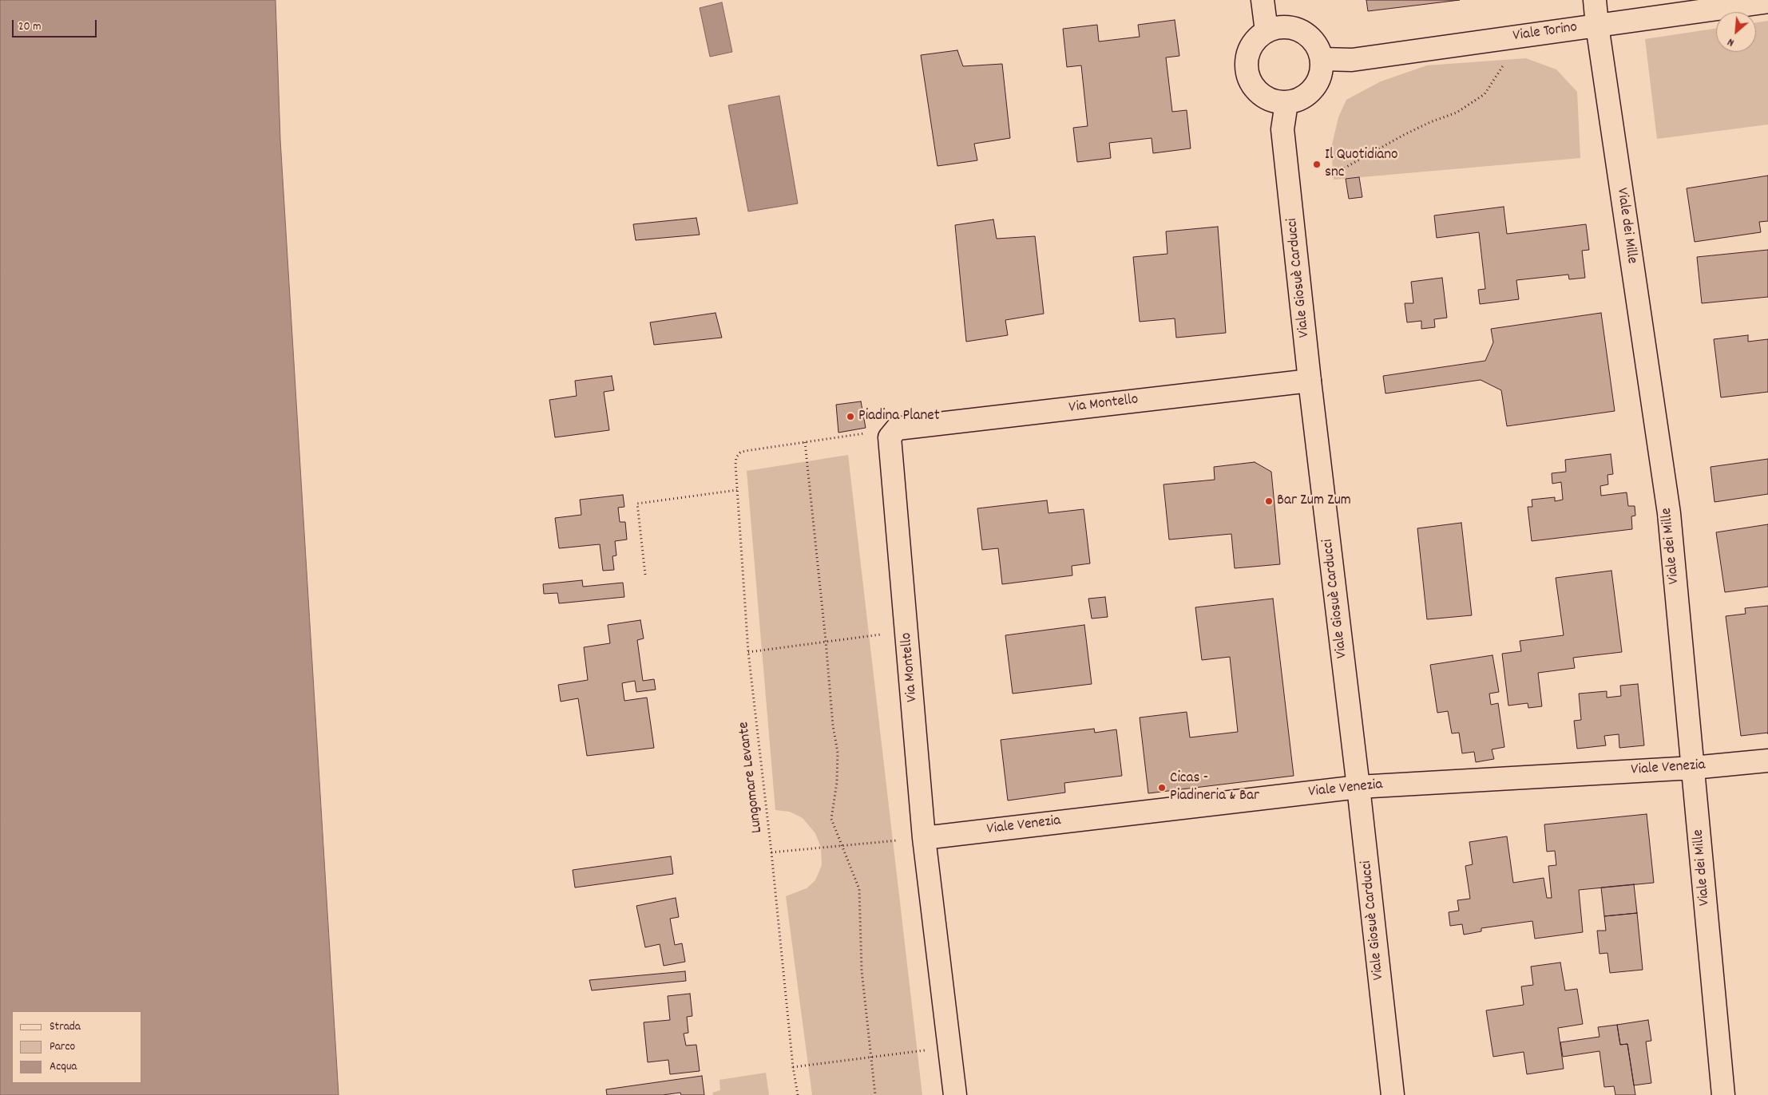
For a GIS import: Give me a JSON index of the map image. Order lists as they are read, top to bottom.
{
  "streets": {
    "street": [
      "Viale Torino",
      "Viale dei Mille",
      "Viale Giosuè Carducci",
      "Via Montello",
      "Viale Venezia"
    ],
    "path": ["Lungomare Levante"]
  },
  "crossings": [
    ["Viale Torino", "Viale dei Mille"],
    ["Viale Torino", "Viale Giosuè Carducci"],
    ["Viale dei Mille", "Viale Venezia"],
    ["Viale Giosuè Carducci", "Via Montello"],
    ["Viale Giosuè Carducci", "Viale Venezia"],
    ["Via Montello", "Viale Venezia"]
  ],
  "places": [
    "Il Quotidiano snc",
    "Piadina Planet",
    "Bar Zum Zum",
    "Cicas - Piadineria & Bar"
  ],
  "legend": ["Strada", "Parco", "Acqua"],
  "scale_bar": "20 m",
  "north": "bottom left"
}
